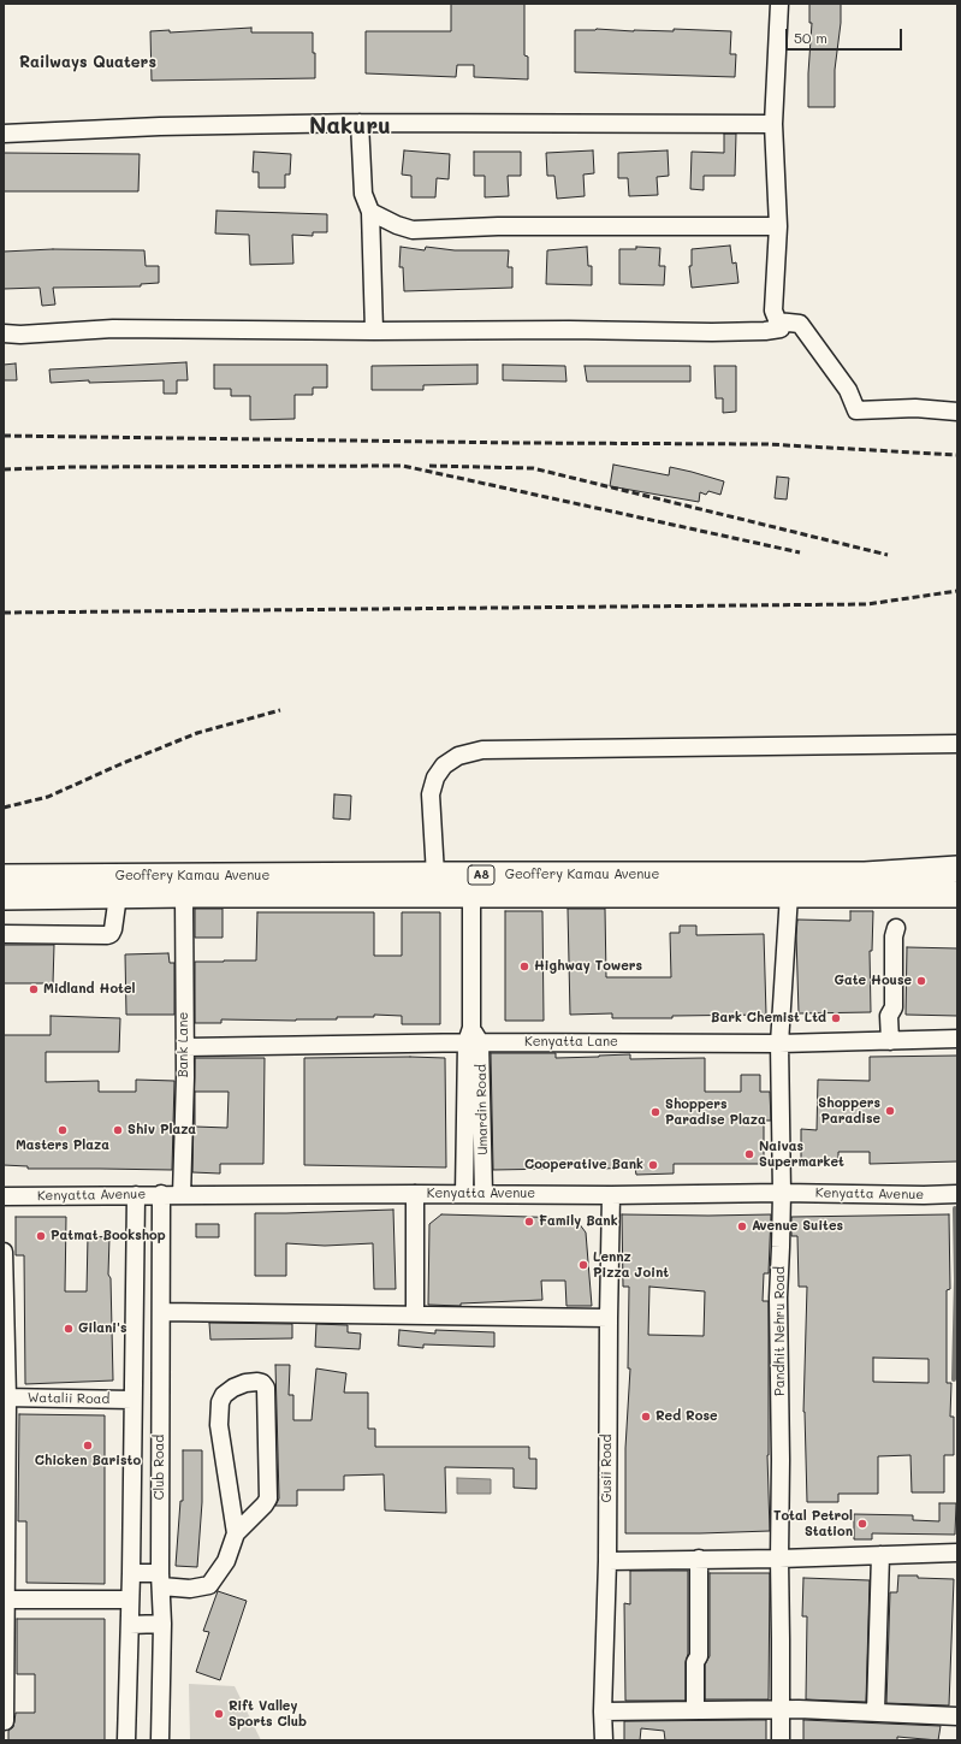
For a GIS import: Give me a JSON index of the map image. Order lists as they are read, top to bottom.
{
  "streets": {
    "highway": ["A8", "Geoffery Kamau Avenue"],
    "street": [
      "Kenyatta Lane",
      "Bank Lane",
      "Umardin Road",
      "Kenyatta Avenue",
      "Pandhit Nehru Road",
      "Watalii Road",
      "Club Road",
      "Gusii Road"
    ]
  },
  "crossings": [
    ["Geoffery Kamau Avenue", "Bank Lane"],
    ["Geoffery Kamau Avenue", "Umardin Road"],
    ["Geoffery Kamau Avenue", "Pandhit Nehru Road"],
    ["Kenyatta Lane", "Bank Lane"],
    ["Kenyatta Lane", "Umardin Road"],
    ["Kenyatta Lane", "Pandhit Nehru Road"],
    ["Bank Lane", "Kenyatta Avenue"],
    ["Umardin Road", "Kenyatta Avenue"],
    ["Kenyatta Avenue", "Pandhit Nehru Road"],
    ["Kenyatta Avenue", "Club Road"],
    ["Kenyatta Avenue", "Gusii Road"],
    ["Watalii Road", "Club Road"]
  ],
  "districts": ["Railways Quaters", "Nakuru"],
  "places": [
    "Highway Towers",
    "Gate House",
    "Midland Hotel",
    "Bark Chemist Ltd",
    "Shoppers Paradise",
    "Shoppers Paradise Plaza",
    "Masters Plaza",
    "Shiv Plaza",
    "Naivas Supermarket",
    "Cooperative Bank",
    "Family Bank",
    "Avenue Suites",
    "Patmat Bookshop",
    "Lennz Pizza Joint",
    "Gilani's",
    "Red Rose",
    "Chicken Baristo",
    "Total Petrol Station",
    "Rift Valley Sports Club"
  ],
  "scale_bar": "50 m"
}
